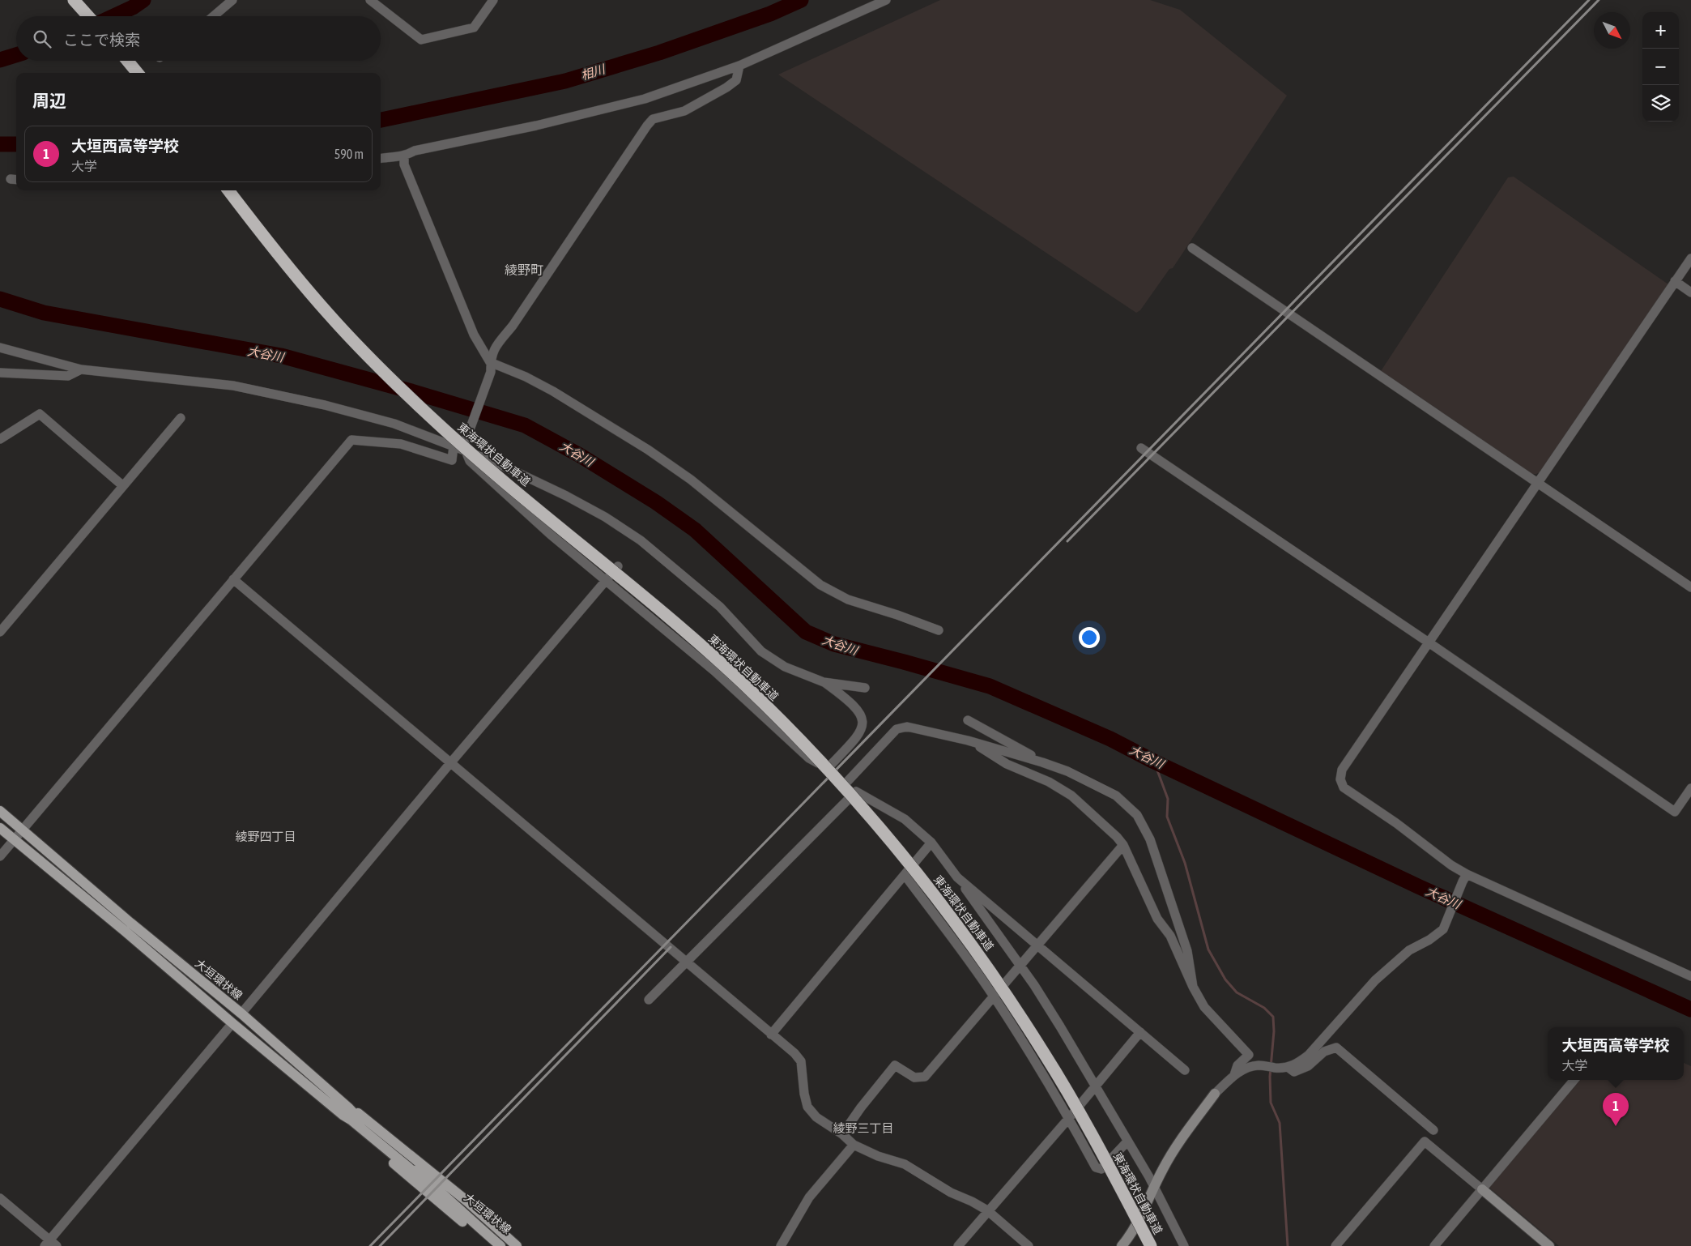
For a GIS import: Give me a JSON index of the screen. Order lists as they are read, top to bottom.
{
  "streets": {
    "highway": ["東海環状自動車道"],
    "main road": ["大垣環状線"]
  },
  "districts": ["綾野町", "綾野四丁目", "綾野三丁目"],
  "water": ["相川", "大谷川"],
  "north": "bottom right",
  "page": {
    "map_buttons": ["+", "−"],
    "search": "ここで検索",
    "heading": "周辺",
    "list": [
      {
        "mark": "1",
        "name": "大垣西高等学校",
        "note": "大学",
        "value": "590 m"
      }
    ],
    "popup": ["大垣西高等学校", "大学"],
    "pins": "1"
  }
}
